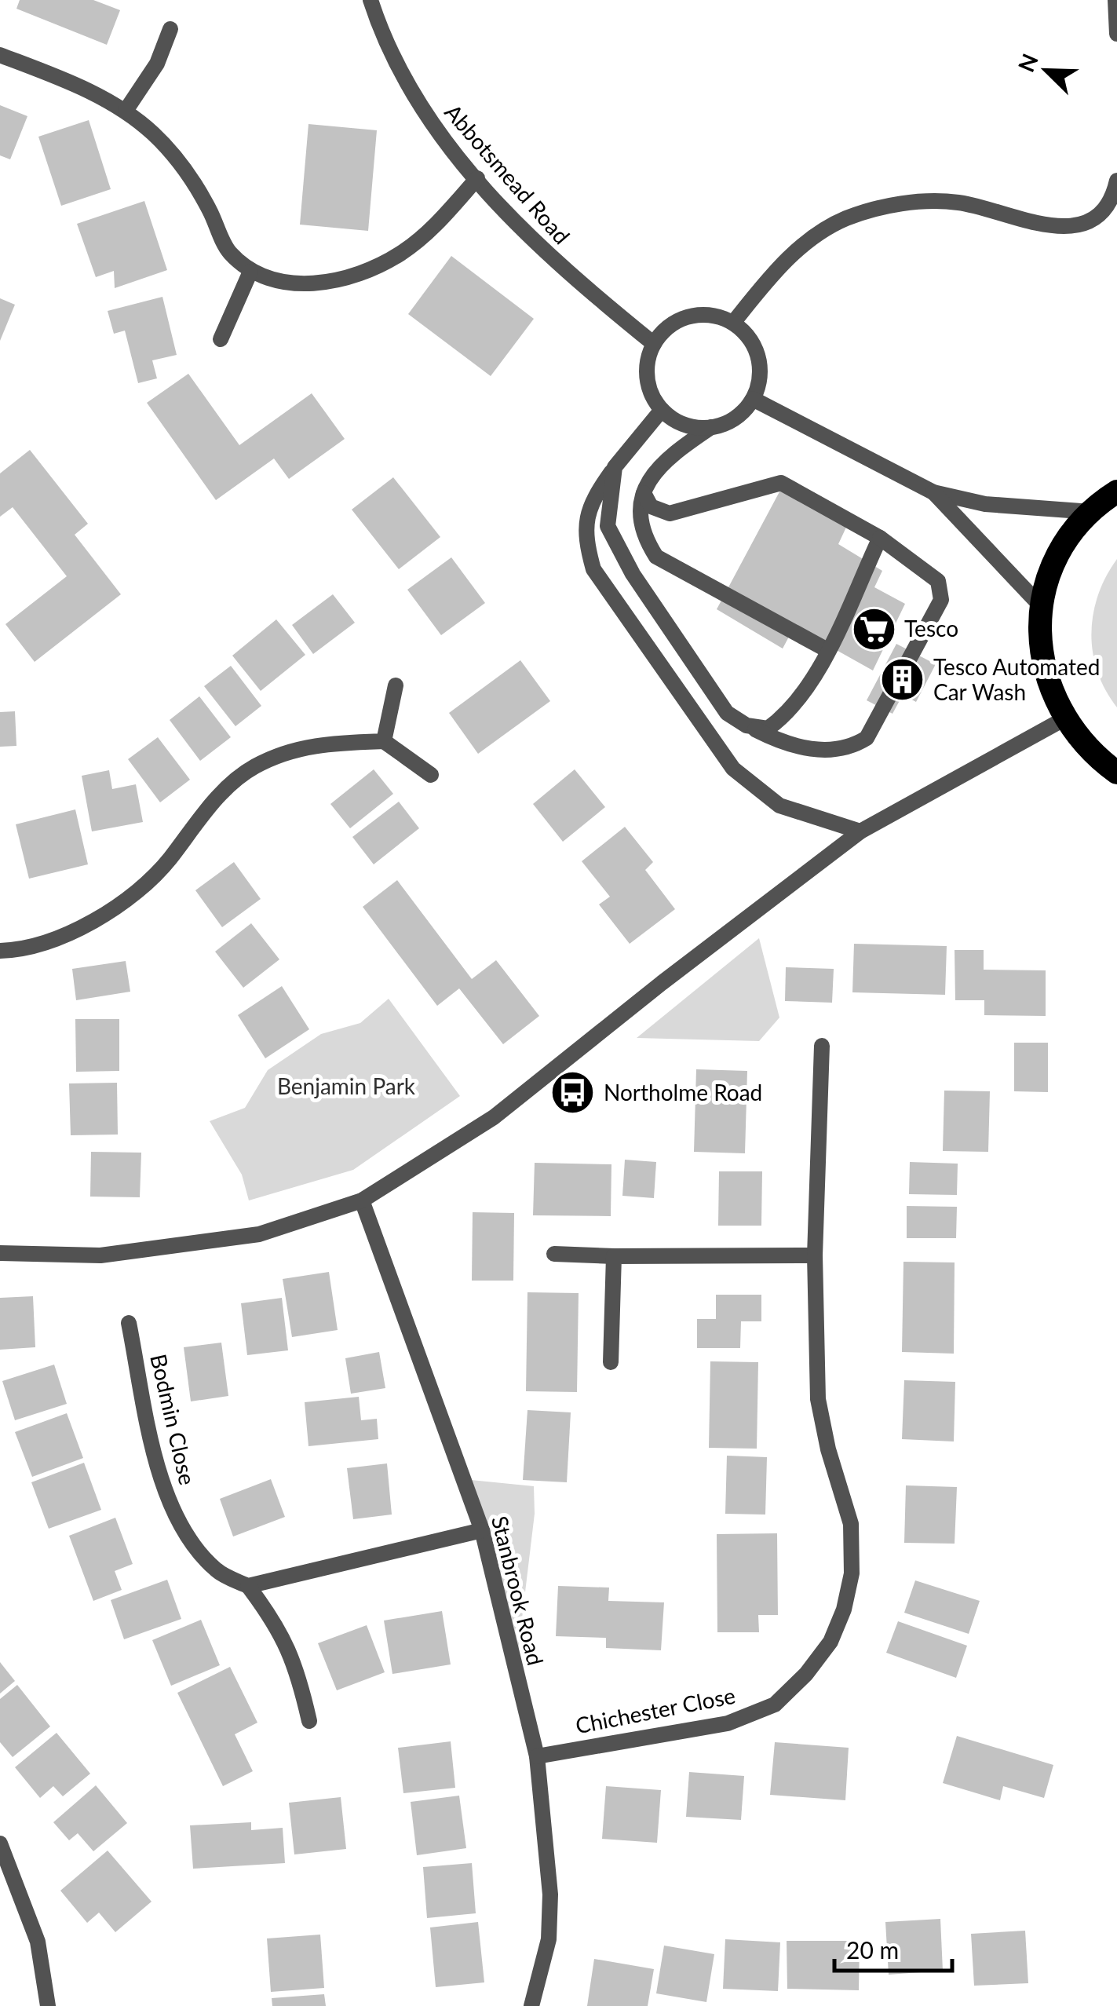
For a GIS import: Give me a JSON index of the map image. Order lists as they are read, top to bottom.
{
  "streets": {
    "street": [
      "Abbotsmead Road",
      "Bodmin Close",
      "Stanbrook Road",
      "Chichester Close"
    ]
  },
  "crossings": [
    ["Stanbrook Road", "Chichester Close"]
  ],
  "parks": ["Benjamin Park"],
  "places": {
    "supermarket": ["Tesco"],
    "building": ["Tesco Automated Car Wash"],
    "bus stop": ["Northolme Road"]
  },
  "scale_bar": "20 m",
  "north": "top left"
}
